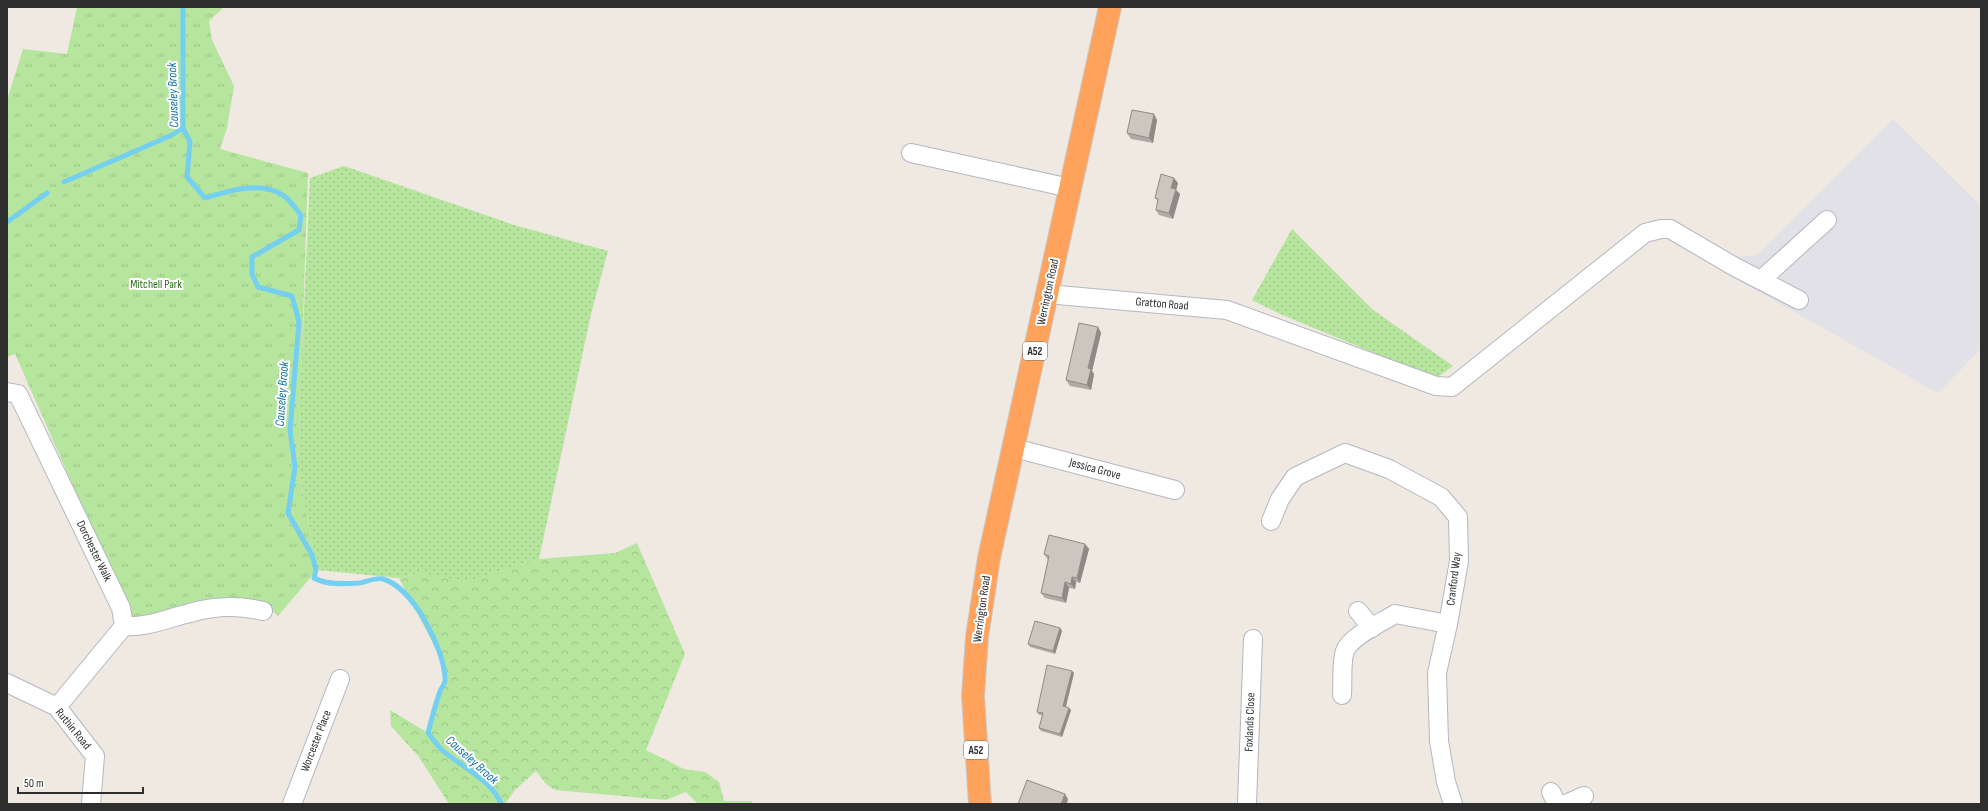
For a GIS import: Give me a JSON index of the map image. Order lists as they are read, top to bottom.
{
  "streets": {
    "highway": ["Werrington Road", "A52"],
    "street": [
      "Gratton Road",
      "Jessica Grove",
      "Dorchester Walk",
      "Cranford Way",
      "Foxlands Close",
      "Ruthin Road",
      "Worcester Place"
    ]
  },
  "crossings": [
    ["Werrington Road", "Gratton Road"],
    ["Werrington Road", "Jessica Grove"]
  ],
  "water": ["Causeley Brook"],
  "parks": ["Mitchell Park"],
  "scale_bar": "50 m"
}
